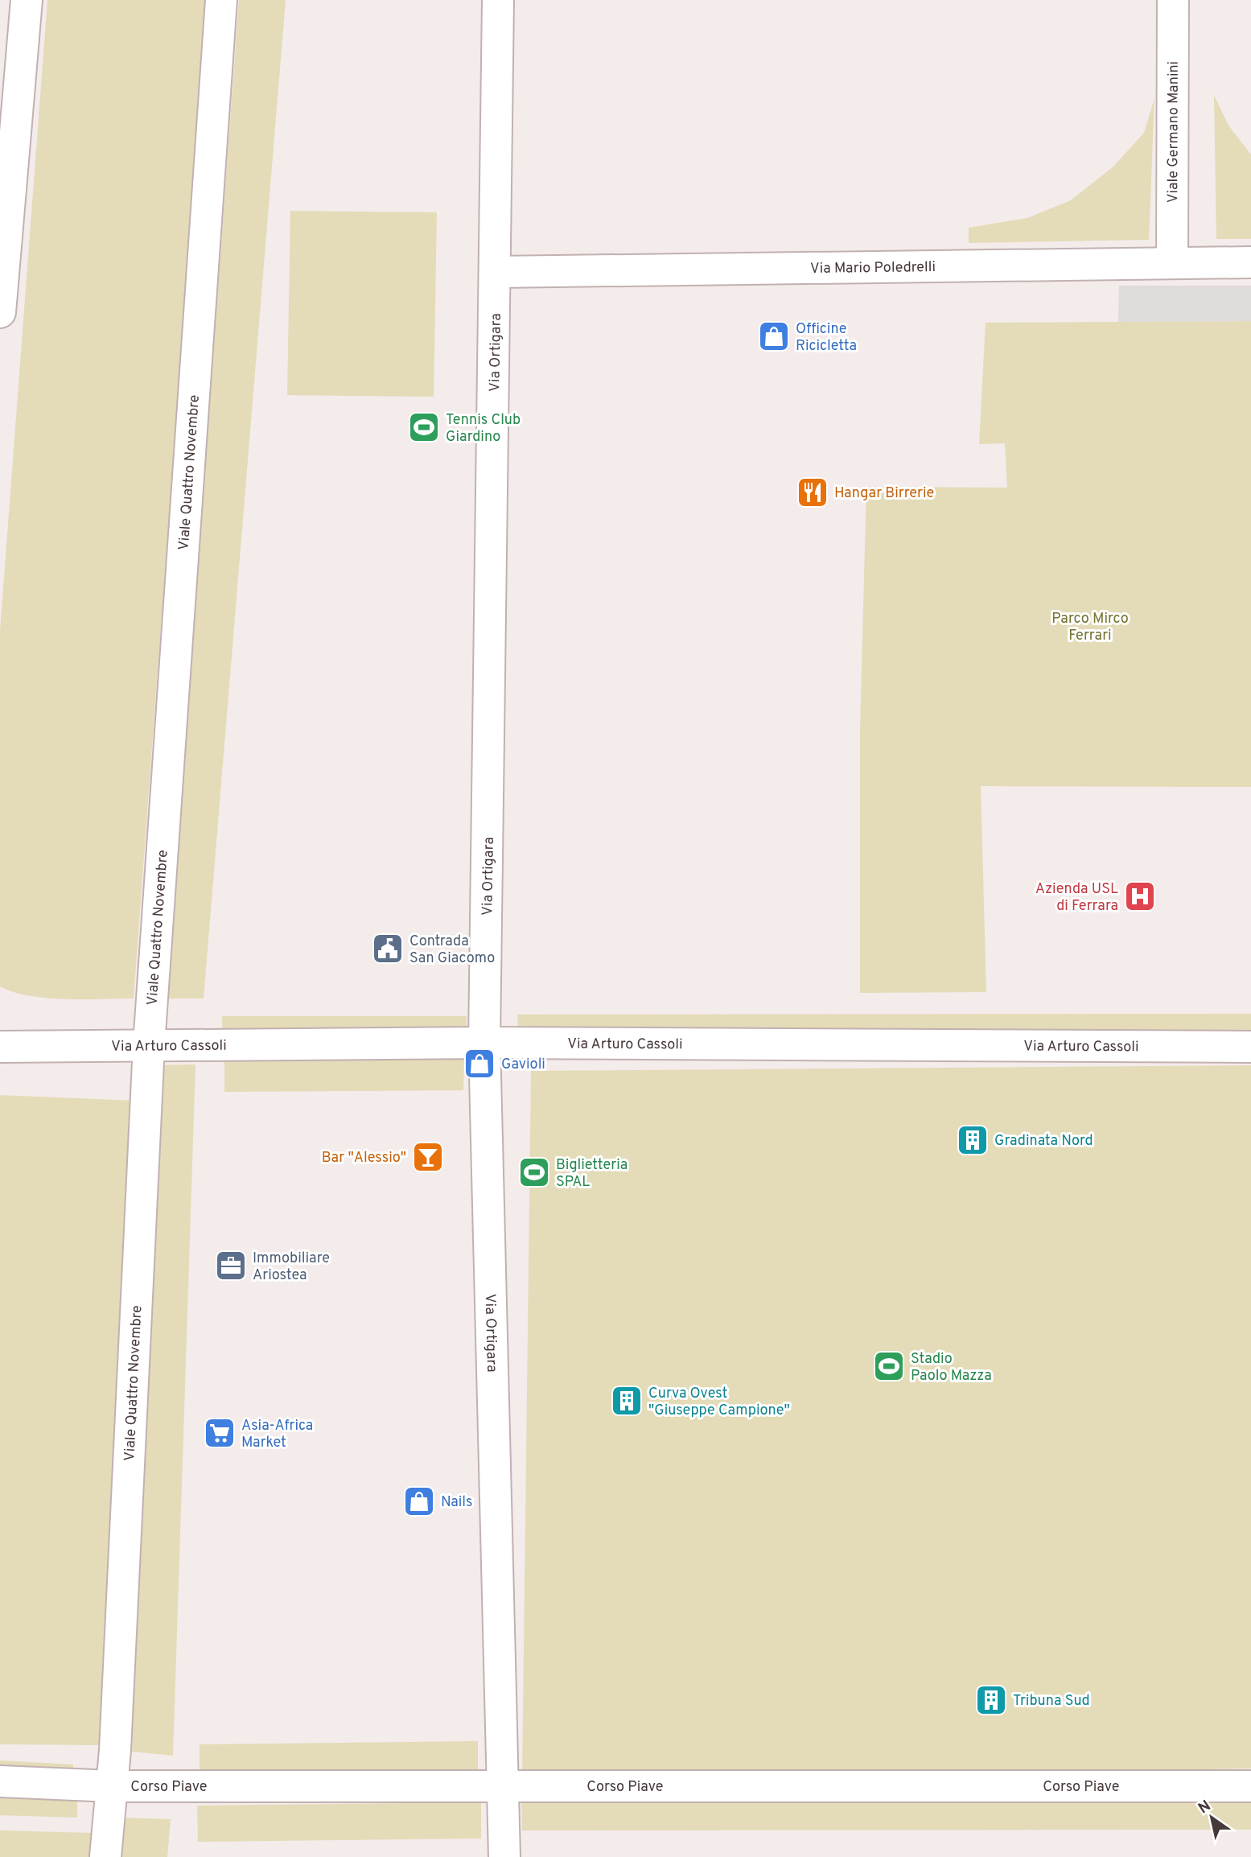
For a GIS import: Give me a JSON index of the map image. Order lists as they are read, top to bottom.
{
  "streets": {
    "street": [
      "Viale Germano Manini",
      "Via Mario Poledrelli",
      "Via Ortigara",
      "Viale Quattro Novembre",
      "Via Arturo Cassoli",
      "Corso Piave"
    ]
  },
  "crossings": [
    ["Viale Germano Manini", "Via Mario Poledrelli"],
    ["Via Mario Poledrelli", "Via Ortigara"],
    ["Via Ortigara", "Via Arturo Cassoli"],
    ["Via Ortigara", "Corso Piave"],
    ["Viale Quattro Novembre", "Via Arturo Cassoli"],
    ["Viale Quattro Novembre", "Corso Piave"]
  ],
  "parks": ["Parco Mirco Ferrari"],
  "places": {
    "shop": ["Officine Ricicletta", "Gavioli", "Nails"],
    "sports": ["Tennis Club Giardino", "Biglietteria SPAL", "Stadio Paolo Mazza"],
    "restaurant": ["Hangar Birrerie"],
    "hospital": ["Azienda USL di Ferrara"],
    "public building": ["Contrada San Giacomo"],
    "building": ["Gradinata Nord", "Curva Ovest \"Giuseppe Campione\"", "Tribuna Sud"],
    "bar": ["Bar \"Alessio\""],
    "office": ["Immobiliare Ariostea"],
    "supermarket": ["Asia-Africa Market"]
  },
  "north": "top left"
}
